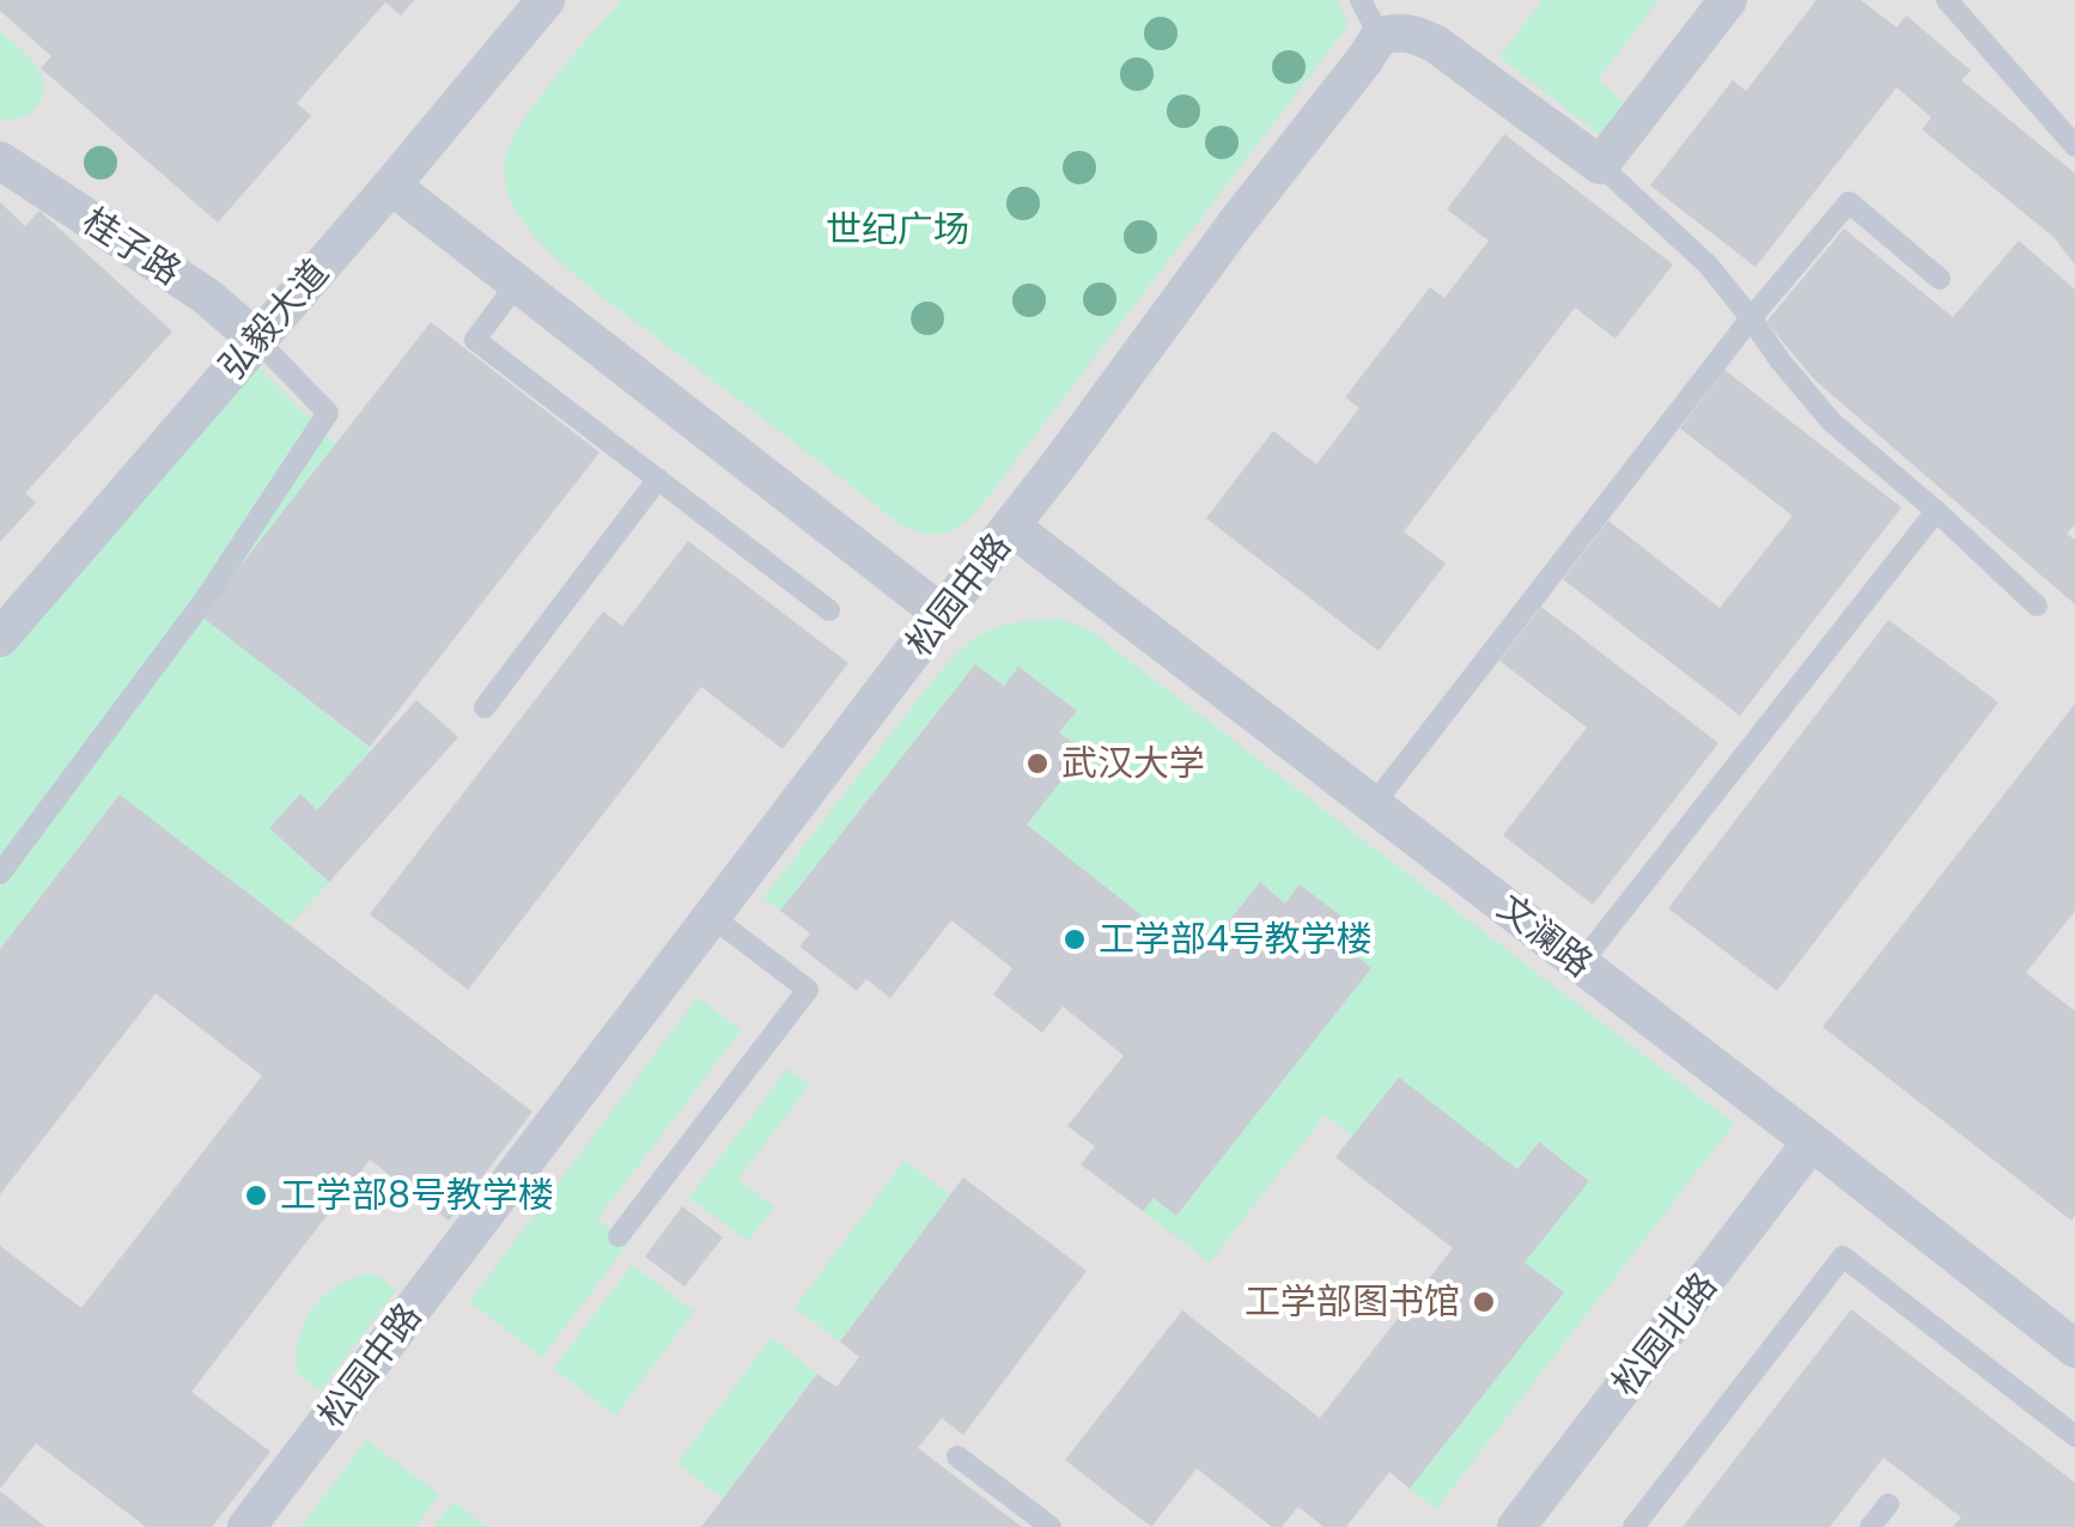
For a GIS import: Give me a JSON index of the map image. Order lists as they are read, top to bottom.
{
  "streets": {
    "street": [
      "桂子路",
      "弘毅大道",
      "松园中路",
      "文澜路",
      "松园北路"
    ]
  },
  "crossings": [
    ["桂子路", "弘毅大道"],
    ["松园中路", "文澜路"],
    ["文澜路", "松园北路"]
  ],
  "parks": ["世纪广场"],
  "places": [
    "武汉大学",
    "工学部4号教学楼",
    "工学部8号教学楼",
    "工学部图书馆"
  ]
}
